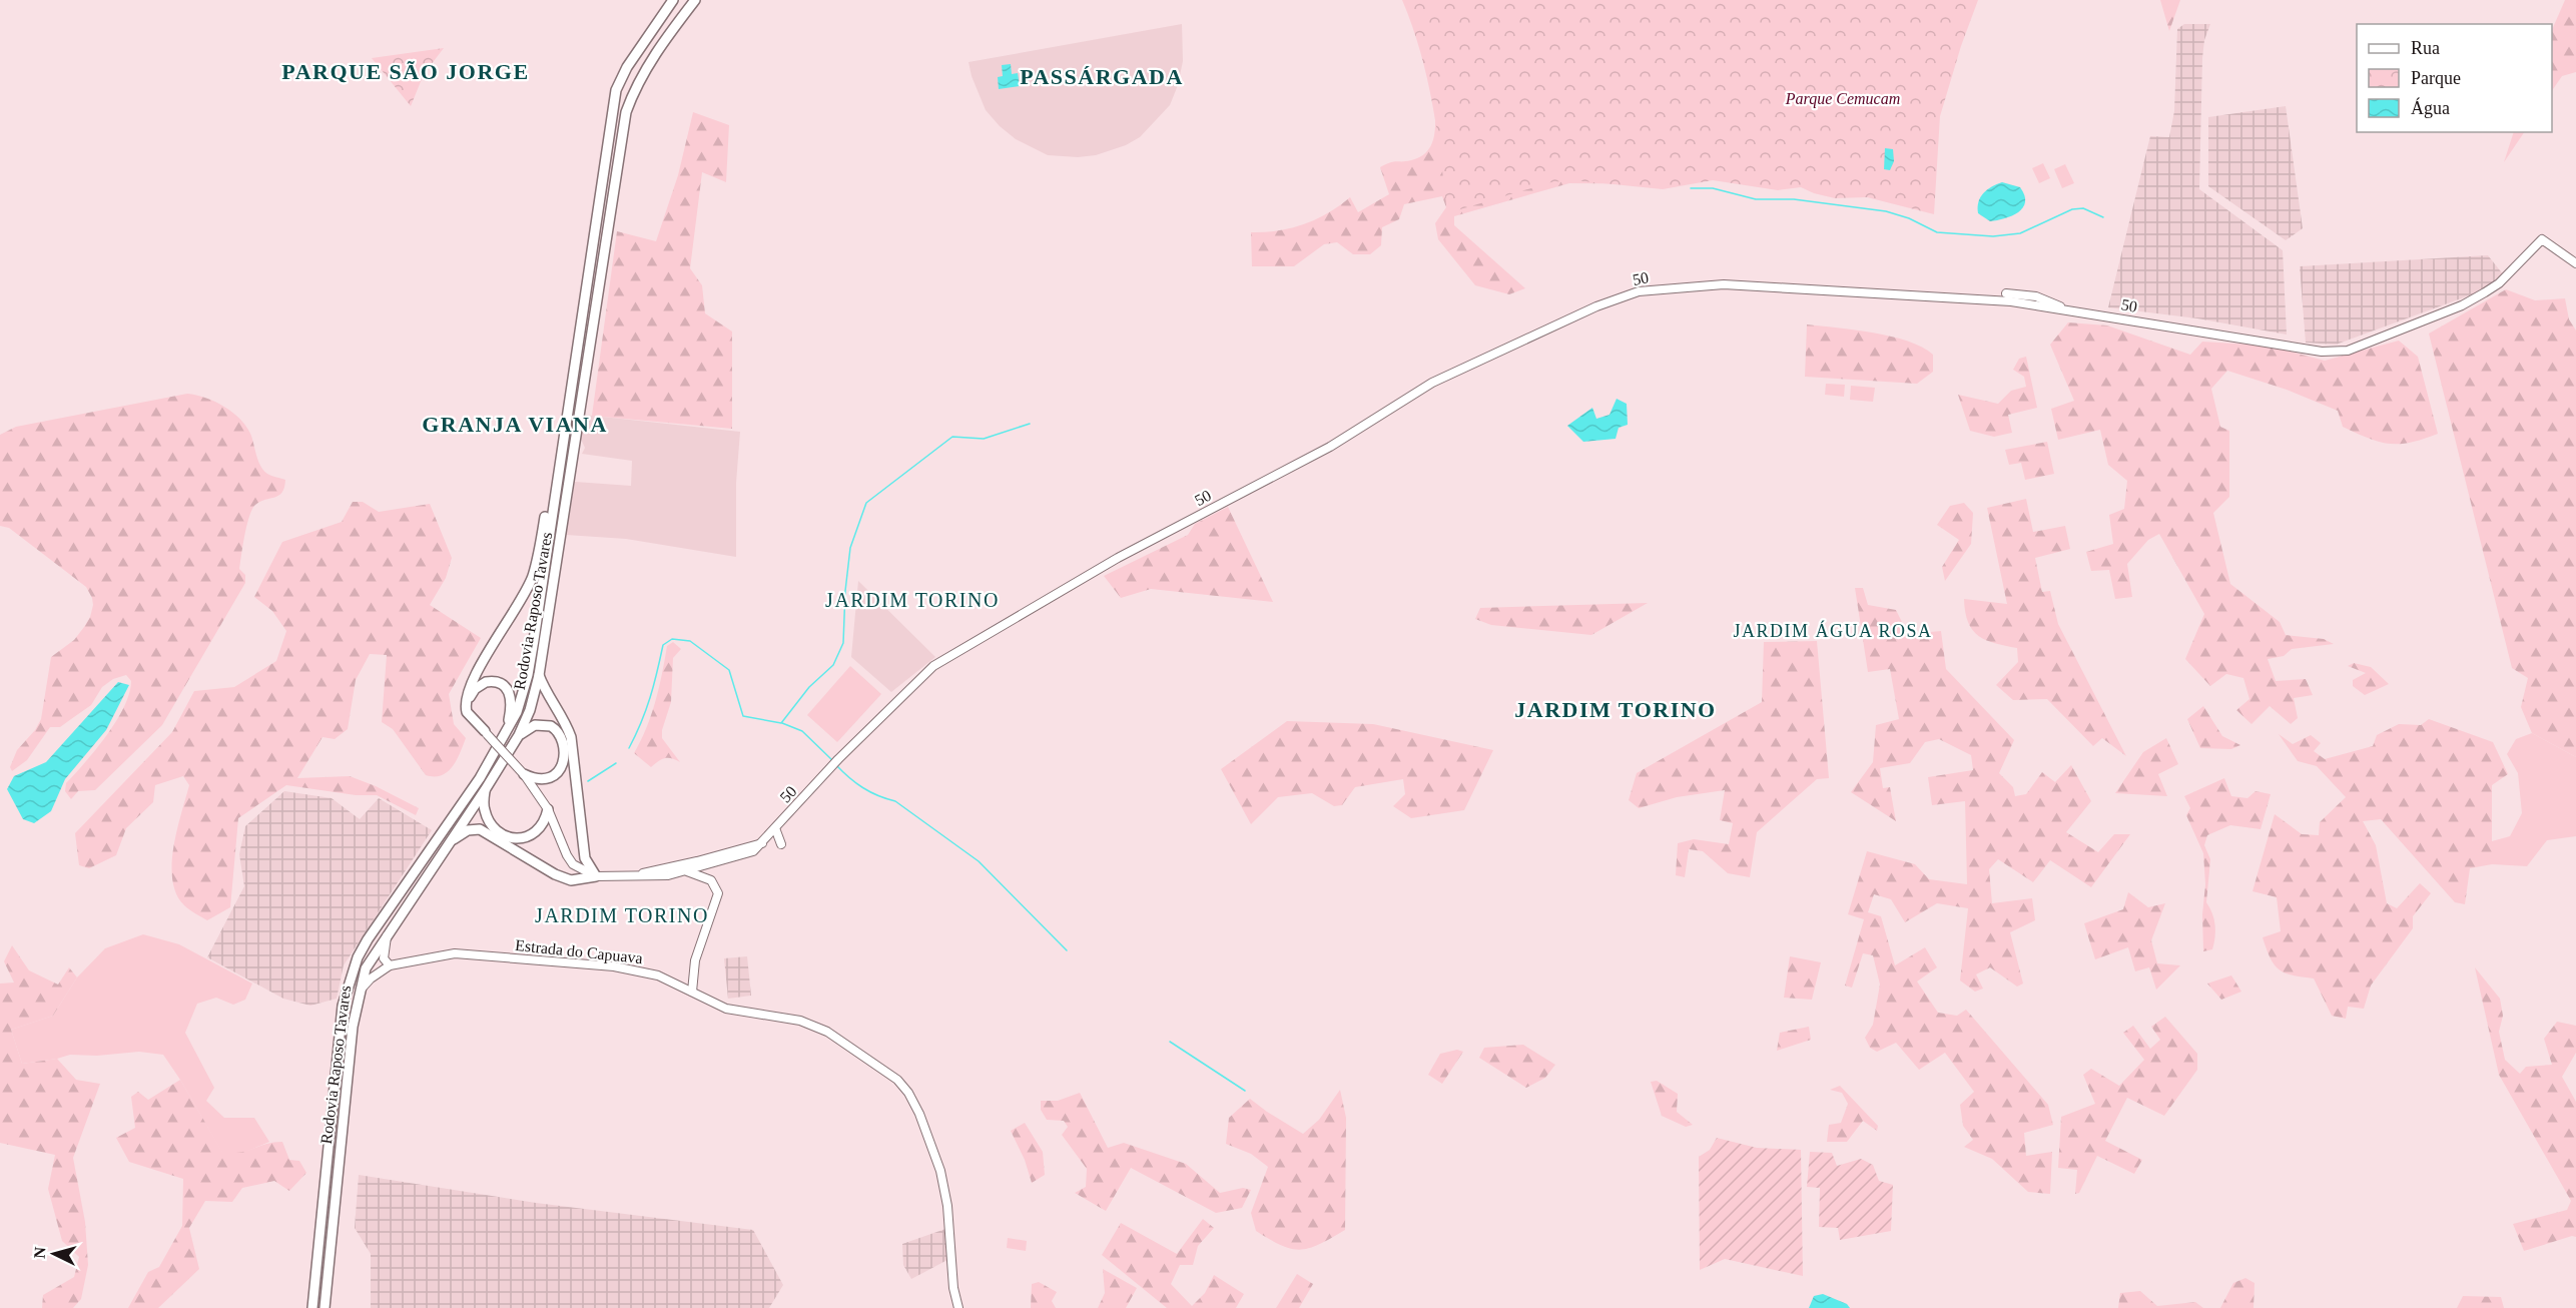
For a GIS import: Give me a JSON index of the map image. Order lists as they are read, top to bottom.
{
  "streets": {
    "highway": ["Rodovia Raposo Tavares"],
    "main road": ["50", "Estrada do Capuava"]
  },
  "crossings": [
    ["Rodovia Raposo Tavares", "Estrada do Capuava"]
  ],
  "districts": [
    "PARQUE SÃO JORGE",
    "PASSÁRGADA",
    "GRANJA VIANA",
    "JARDIM TORINO",
    "JARDIM ÁGUA ROSA",
    "JARDIM TORINO",
    "JARDIM TORINO"
  ],
  "parks": ["Parque Cemucam"],
  "legend": ["Rua", "Parque", "Água"],
  "north": "left"
}
